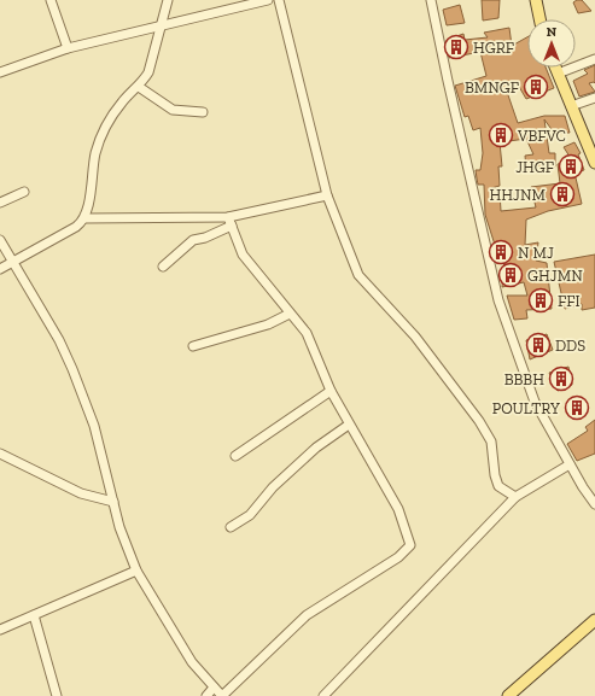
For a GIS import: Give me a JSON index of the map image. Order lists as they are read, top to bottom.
{
  "places": {
    "building": [
      "HGRF",
      "BMNGF",
      "VBFVC",
      "JHGF",
      "HHJNM",
      "N MJ",
      "GHJMN",
      "FFI",
      "DDS",
      "BBBH",
      "POULTRY"
    ]
  },
  "north": "top"
}
